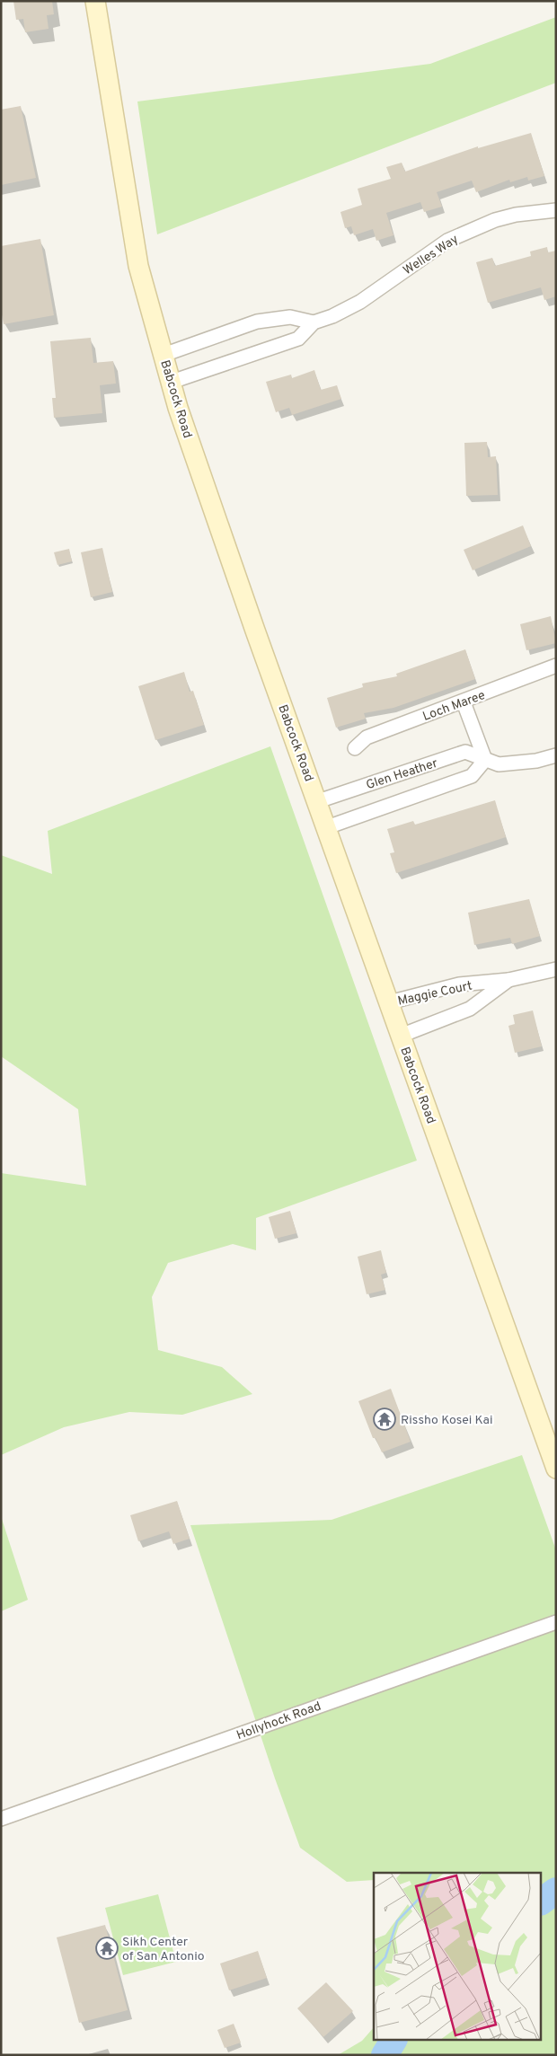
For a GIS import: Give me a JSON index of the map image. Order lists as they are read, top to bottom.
{
  "streets": {
    "main road": ["Babcock Road"],
    "street": [
      "Welles Way",
      "Loch Maree",
      "Glen Heather",
      "Maggie Court",
      "Hollyhock Road"
    ]
  },
  "crossings": [
    ["Welles Way", "Babcock Road"],
    ["Babcock Road", "Glen Heather"],
    ["Babcock Road", "Maggie Court"]
  ],
  "places": {
    "temple": ["Rissho Kosei Kai", "Sikh Center of San Antonio"]
  }
}
